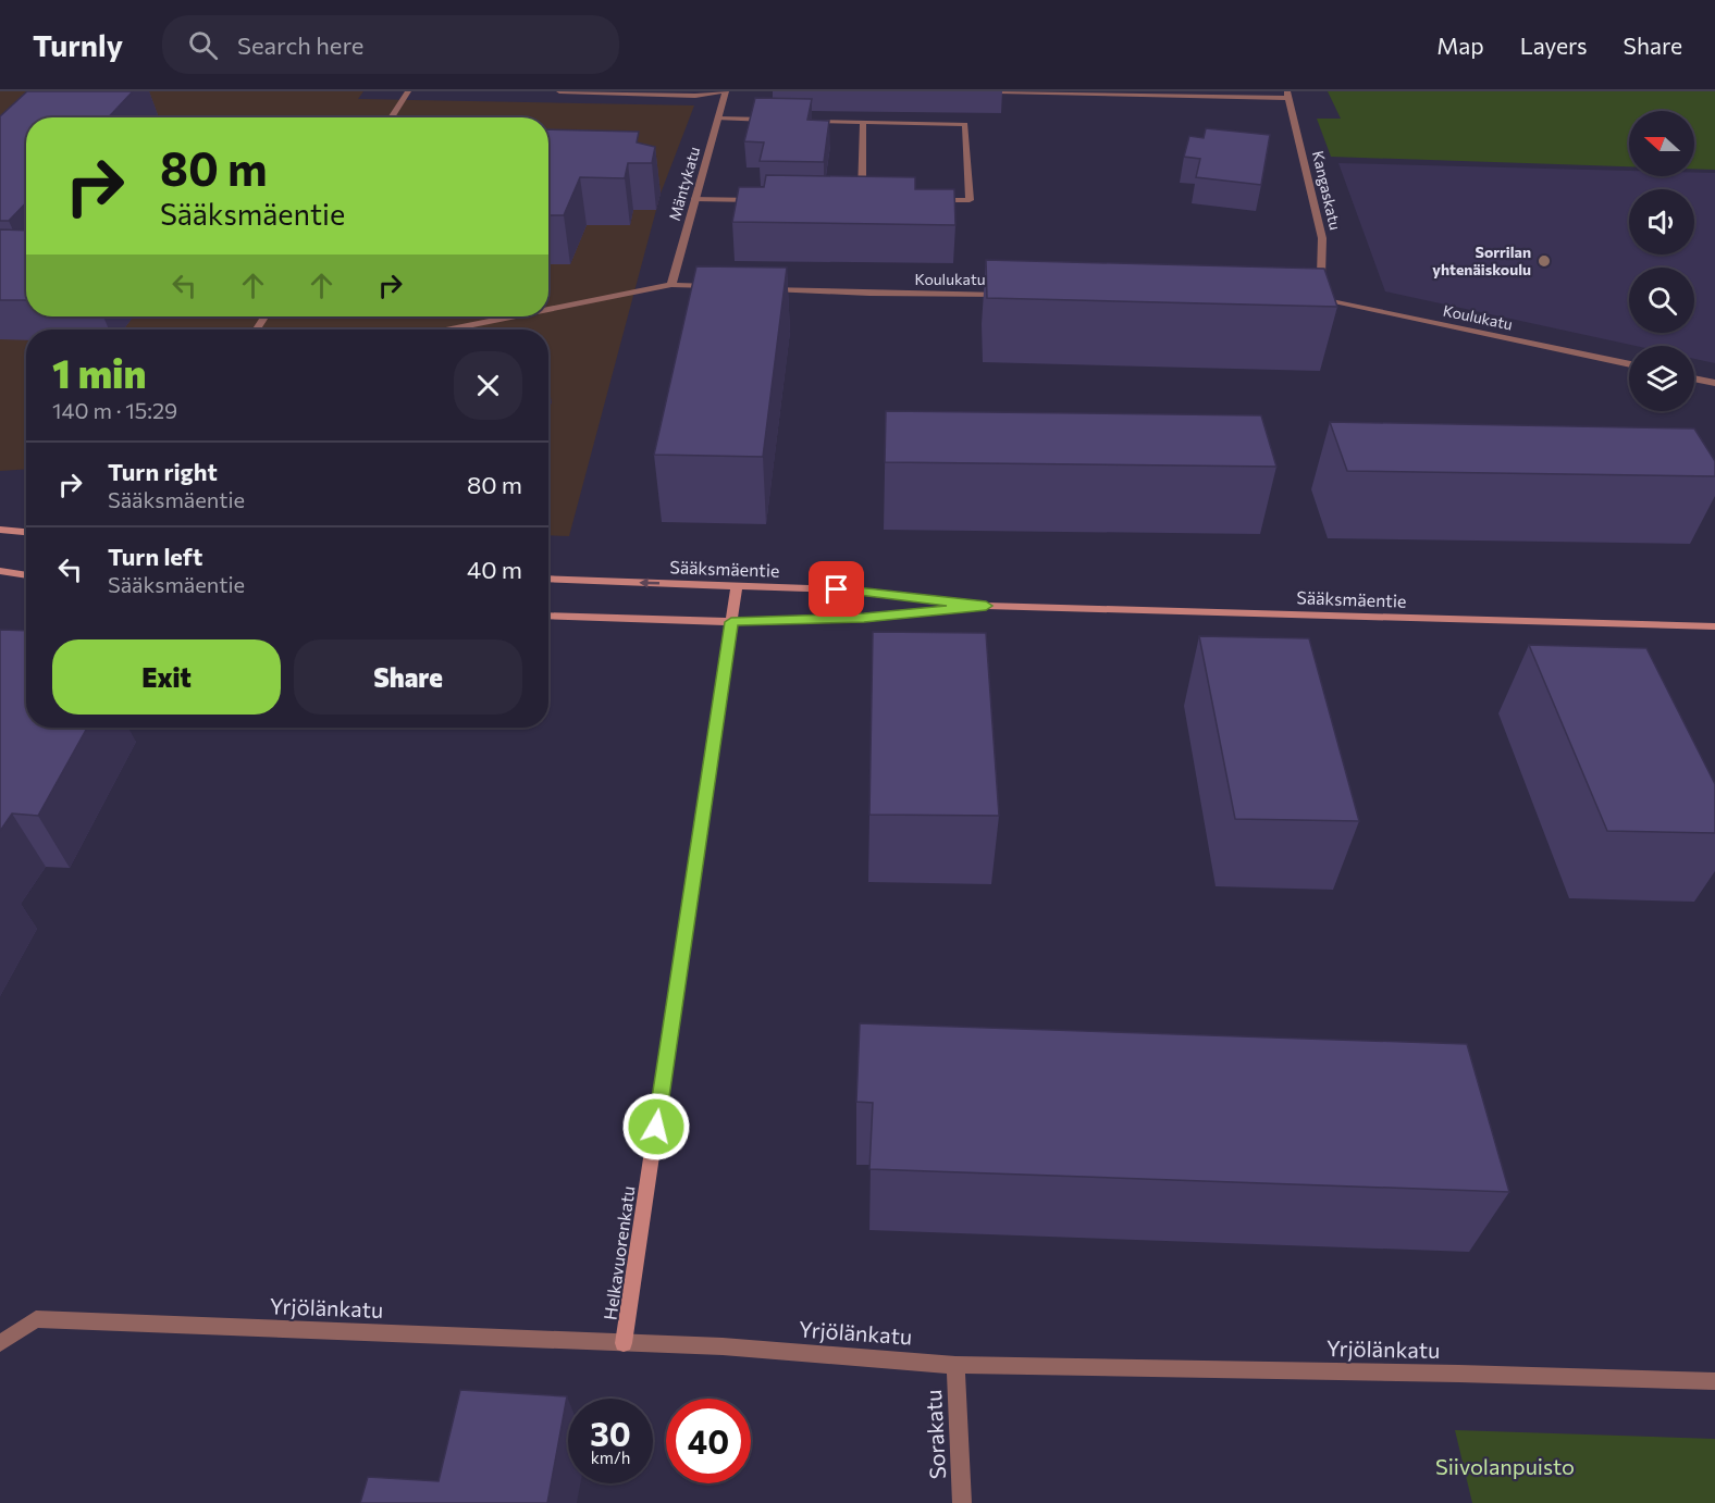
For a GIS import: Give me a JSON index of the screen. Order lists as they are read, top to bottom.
{
  "streets": {
    "main road": ["Sääksmäentie", "Helkavuorenkatu"],
    "street": [
      "Mäntykatu",
      "Kangaskatu",
      "Koulukatu",
      "Yrjölänkatu",
      "Sorakatu"
    ]
  },
  "crossings": [
    ["Kangaskatu", "Koulukatu"],
    ["Sääksmäentie", "Helkavuorenkatu"],
    ["Helkavuorenkatu", "Yrjölänkatu"],
    ["Yrjölänkatu", "Sorakatu"]
  ],
  "parks": ["Siivolanpuisto"],
  "places": ["Sorrilan yhtenäiskoulu"],
  "north": "left",
  "page": {
    "header": "Turnly",
    "search": "Search here",
    "nav": ["Map", "Layers", "Share"],
    "turn": ["80 m", "Sääksmäentie"],
    "heading": ["1 min", "140 m · 15:29"],
    "list": [
      {
        "name": "Turn right",
        "note": "Sääksmäentie",
        "value": "80 m"
      },
      {
        "name": "Turn left",
        "note": "Sääksmäentie",
        "value": "40 m"
      }
    ],
    "buttons": ["Exit", "Share"],
    "speed": "30 km/h",
    "limit": "40"
  }
}
